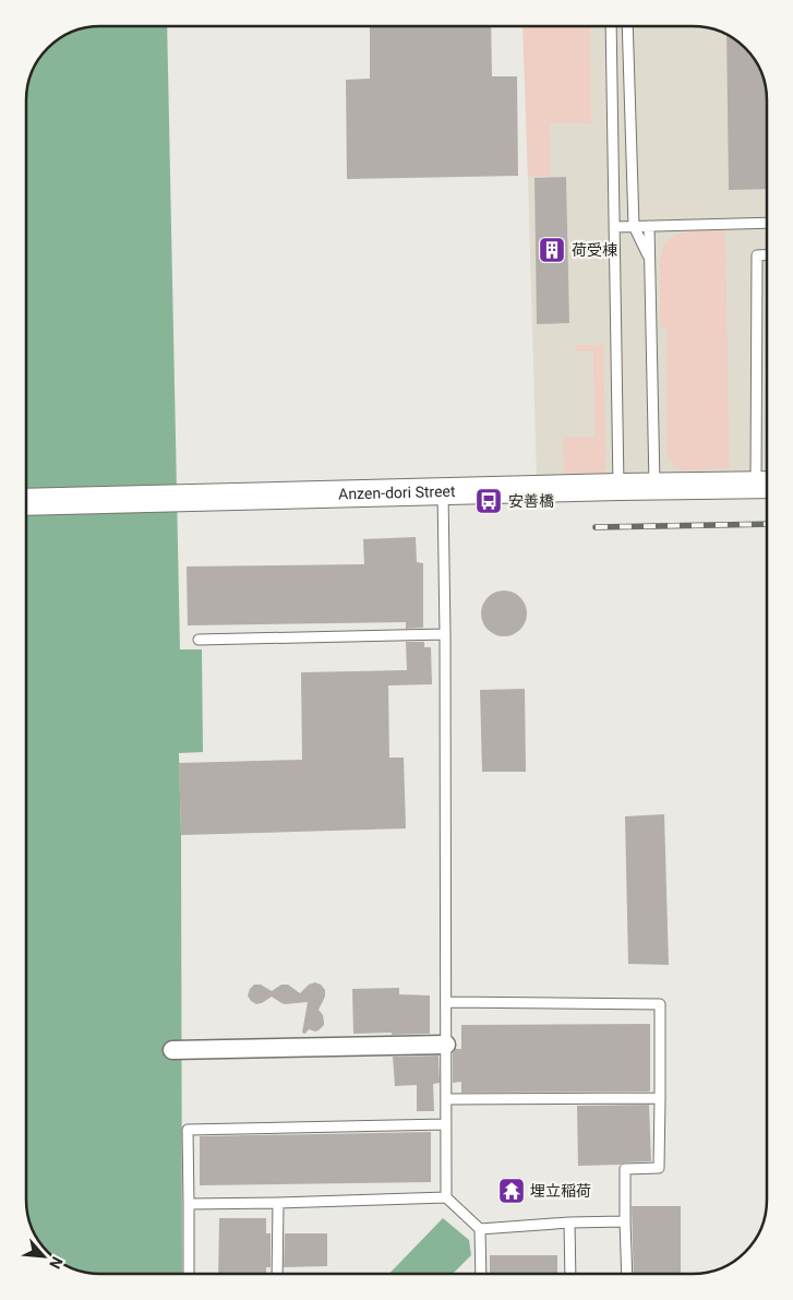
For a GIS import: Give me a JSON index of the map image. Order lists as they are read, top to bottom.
{
  "streets": {
    "street": ["Anzen-dori Street"]
  },
  "places": {
    "building": ["荷受棟"],
    "bus stop": ["安善橋"],
    "temple": ["埋立稲荷"]
  },
  "north": "bottom right"
}
